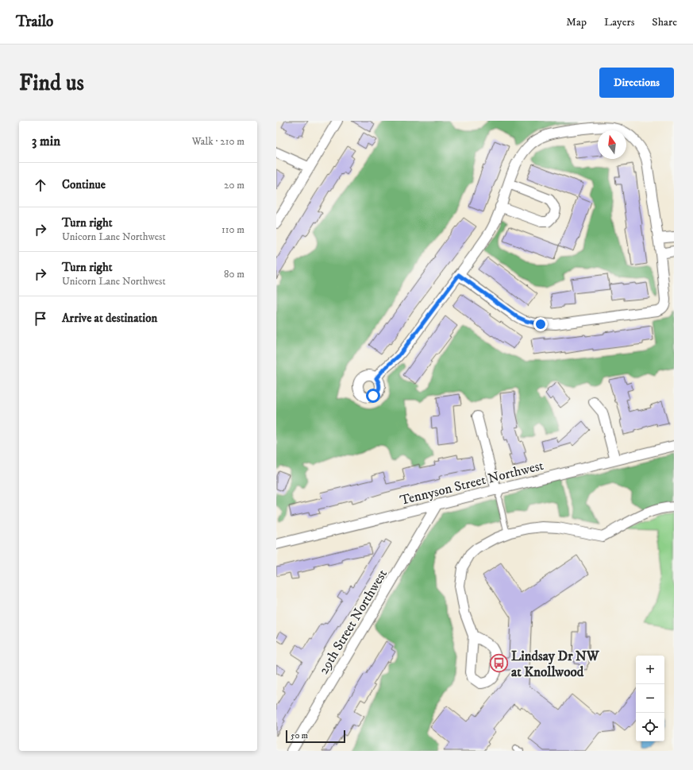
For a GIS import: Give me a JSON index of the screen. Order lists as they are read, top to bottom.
{
  "streets": {
    "street": ["Tennyson Street Northwest", "29th Street Northwest"]
  },
  "crossings": [
    ["Tennyson Street Northwest", "29th Street Northwest"]
  ],
  "places": {
    "bus stop": ["Lindsay Dr NW at Knollwood"]
  },
  "scale_bar": "50 m",
  "north": "top",
  "page": {
    "header": "Trailo",
    "nav": ["Map", "Layers", "Share"],
    "buttons": "Directions",
    "title": "Find us",
    "heading": ["3 min", "Walk · 210 m"],
    "list": [
      ["Continue", "20 m"],
      ["Turn right", "Unicorn Lane Northwest", "110 m"],
      ["Turn right", "Unicorn Lane Northwest", "80 m"],
      "Arrive at destination"
    ],
    "map_buttons": ["+", "−"],
    "scale": "50 m"
  }
}
